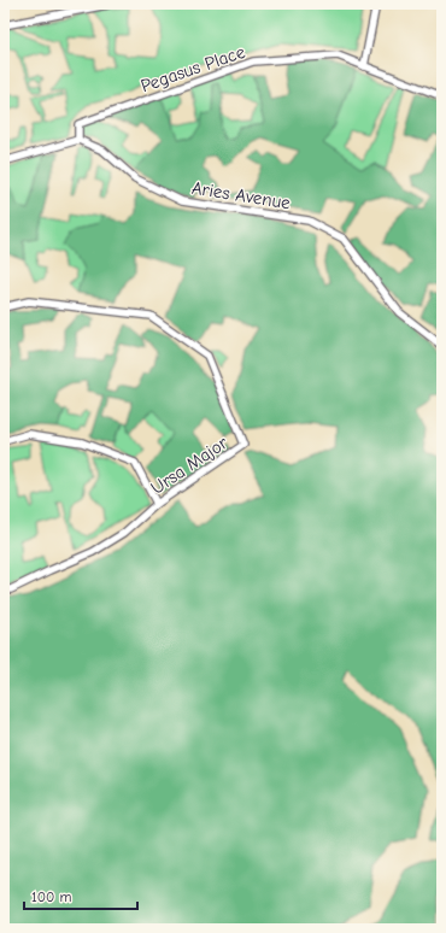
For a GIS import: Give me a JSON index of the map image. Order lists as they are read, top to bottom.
{
  "streets": {
    "street": ["Pegasus Place", "Aries Avenue", "Ursa Major"]
  },
  "crossings": [
    ["Pegasus Place", "Aries Avenue"]
  ],
  "scale_bar": "100 m"
}
